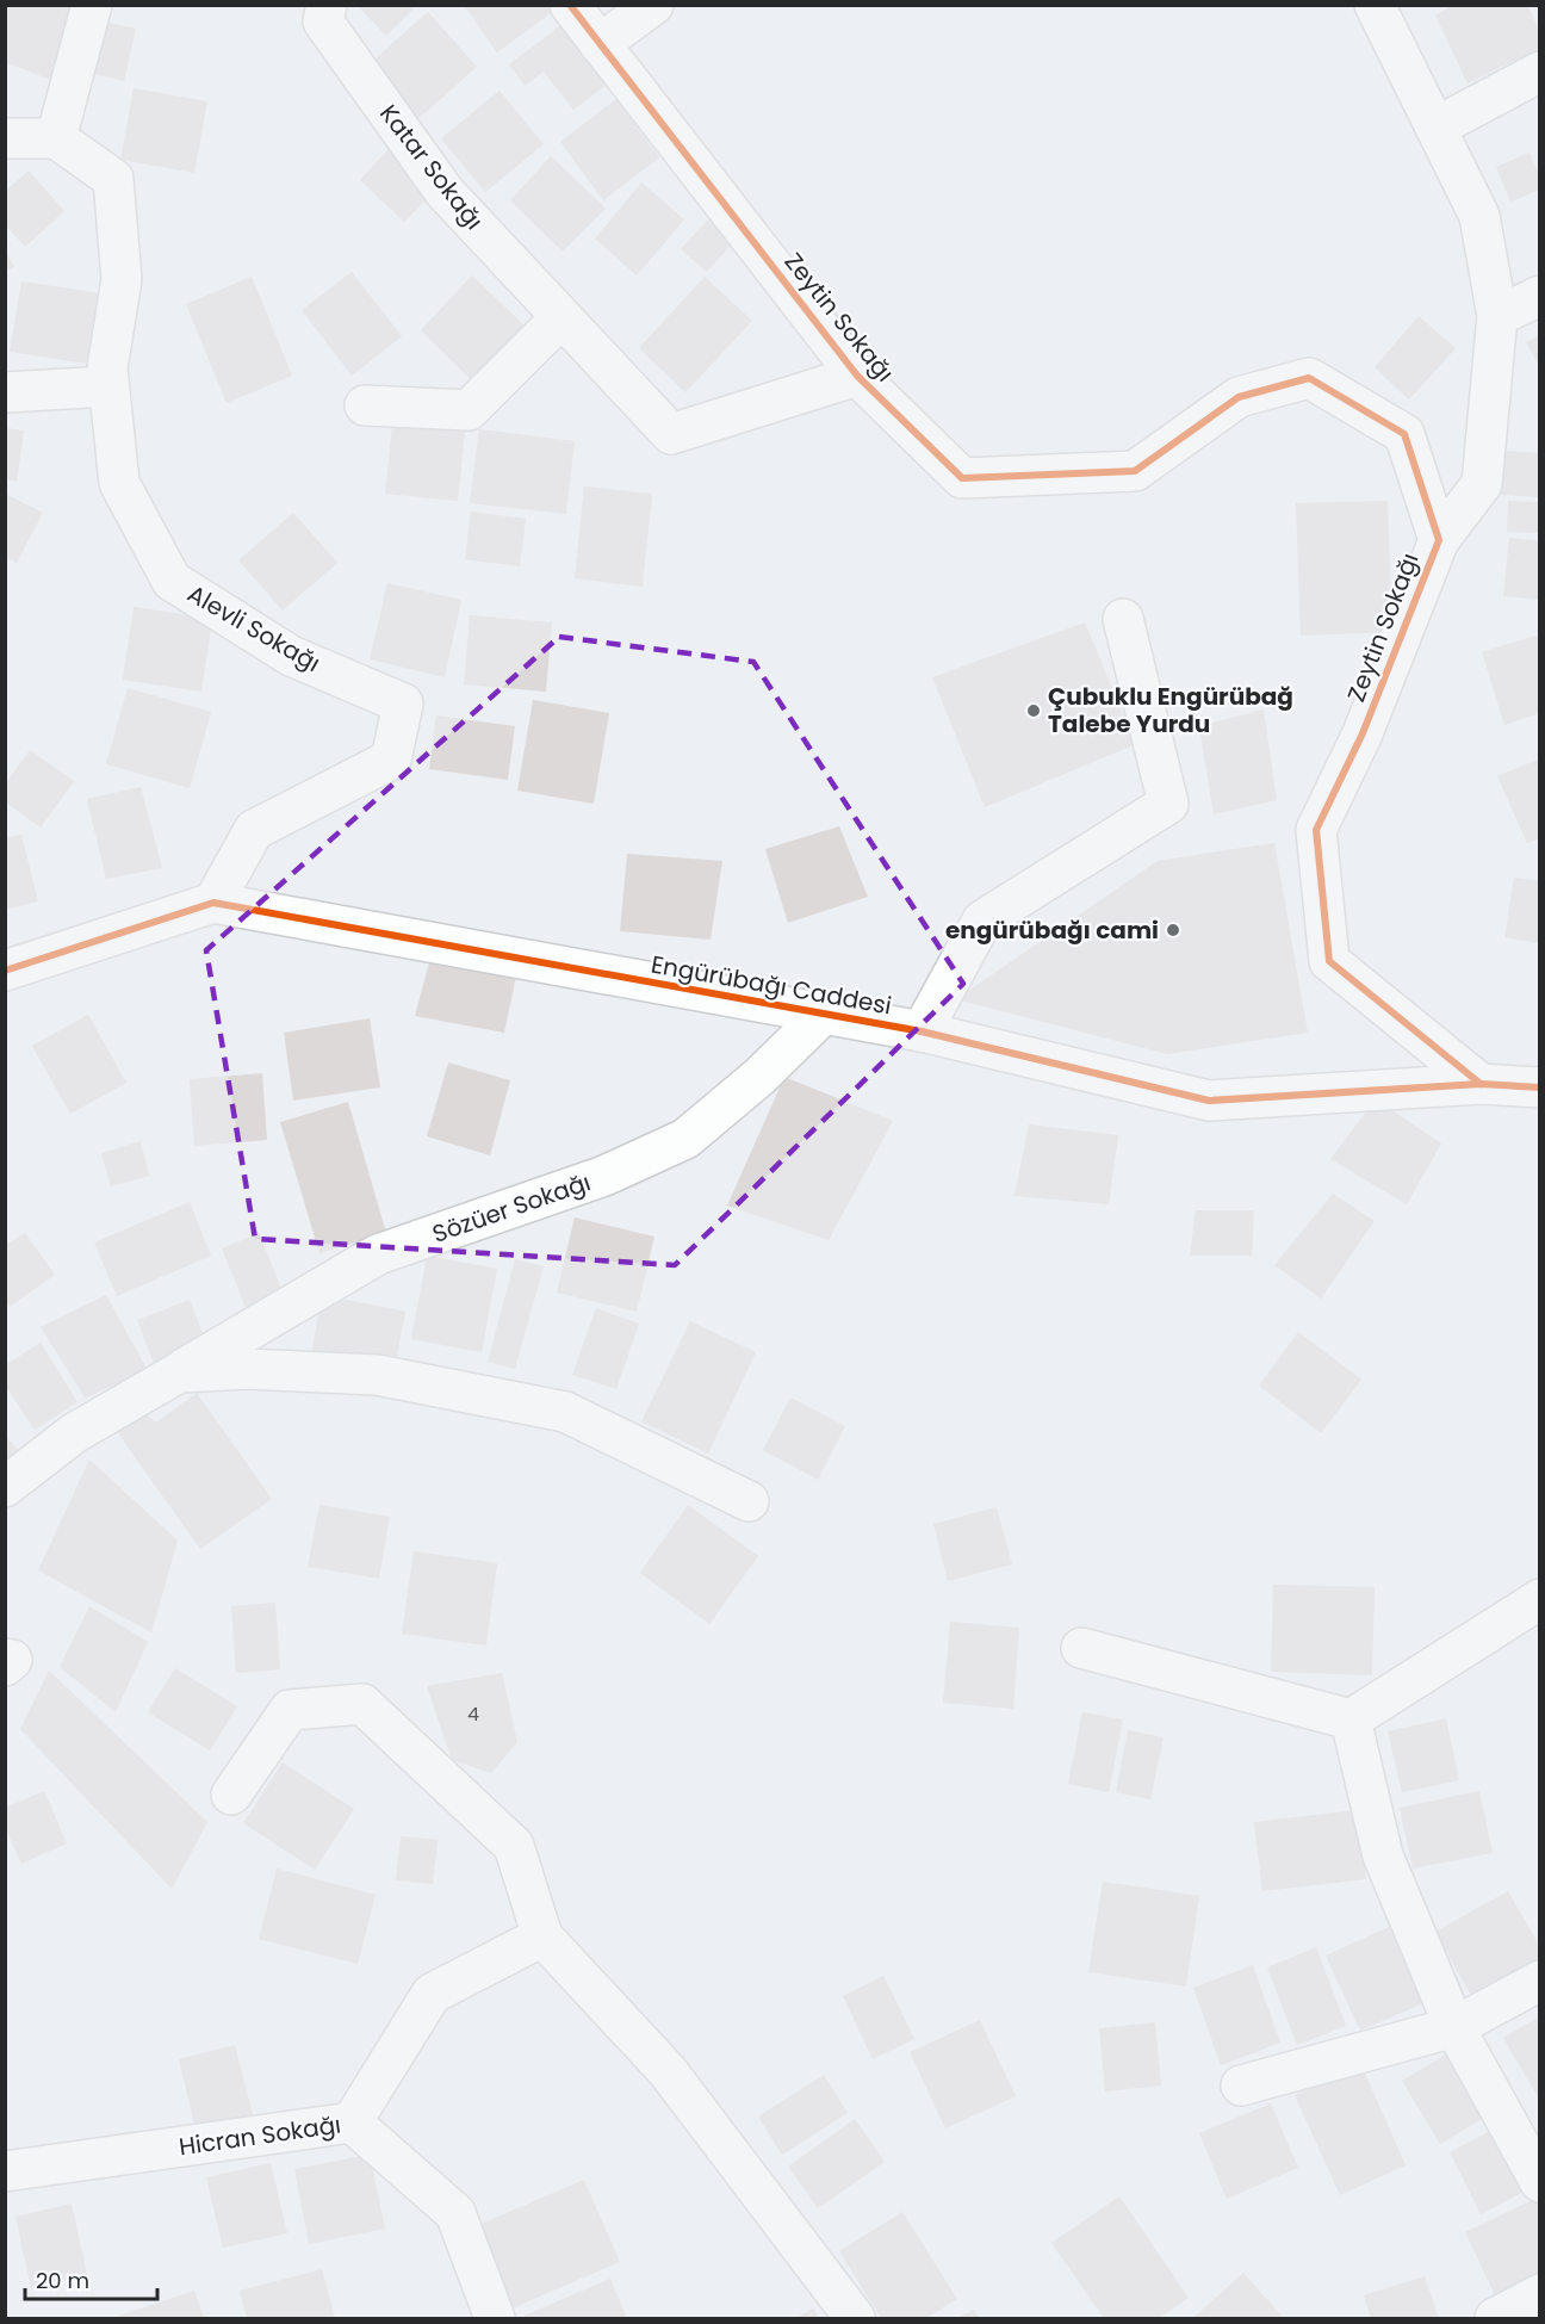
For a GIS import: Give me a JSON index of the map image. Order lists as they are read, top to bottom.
{
  "streets": {
    "street": [
      "Katar Sokağı",
      "Zeytin Sokağı",
      "Alevli Sokağı",
      "Engürübağı Caddesi",
      "Sözüer Sokağı",
      "Hicran Sokağı"
    ]
  },
  "crossings": [
    ["Katar Sokağı", "Zeytin Sokağı"],
    ["Zeytin Sokağı", "Engürübağı Caddesi"],
    ["Alevli Sokağı", "Engürübağı Caddesi"],
    ["Engürübağı Caddesi", "Sözüer Sokağı"]
  ],
  "places": ["Çubuklu Engürübağ Talebe Yurdu", "engürübağı cami"],
  "house_numbers": ["4"],
  "scale_bar": "20 m"
}
